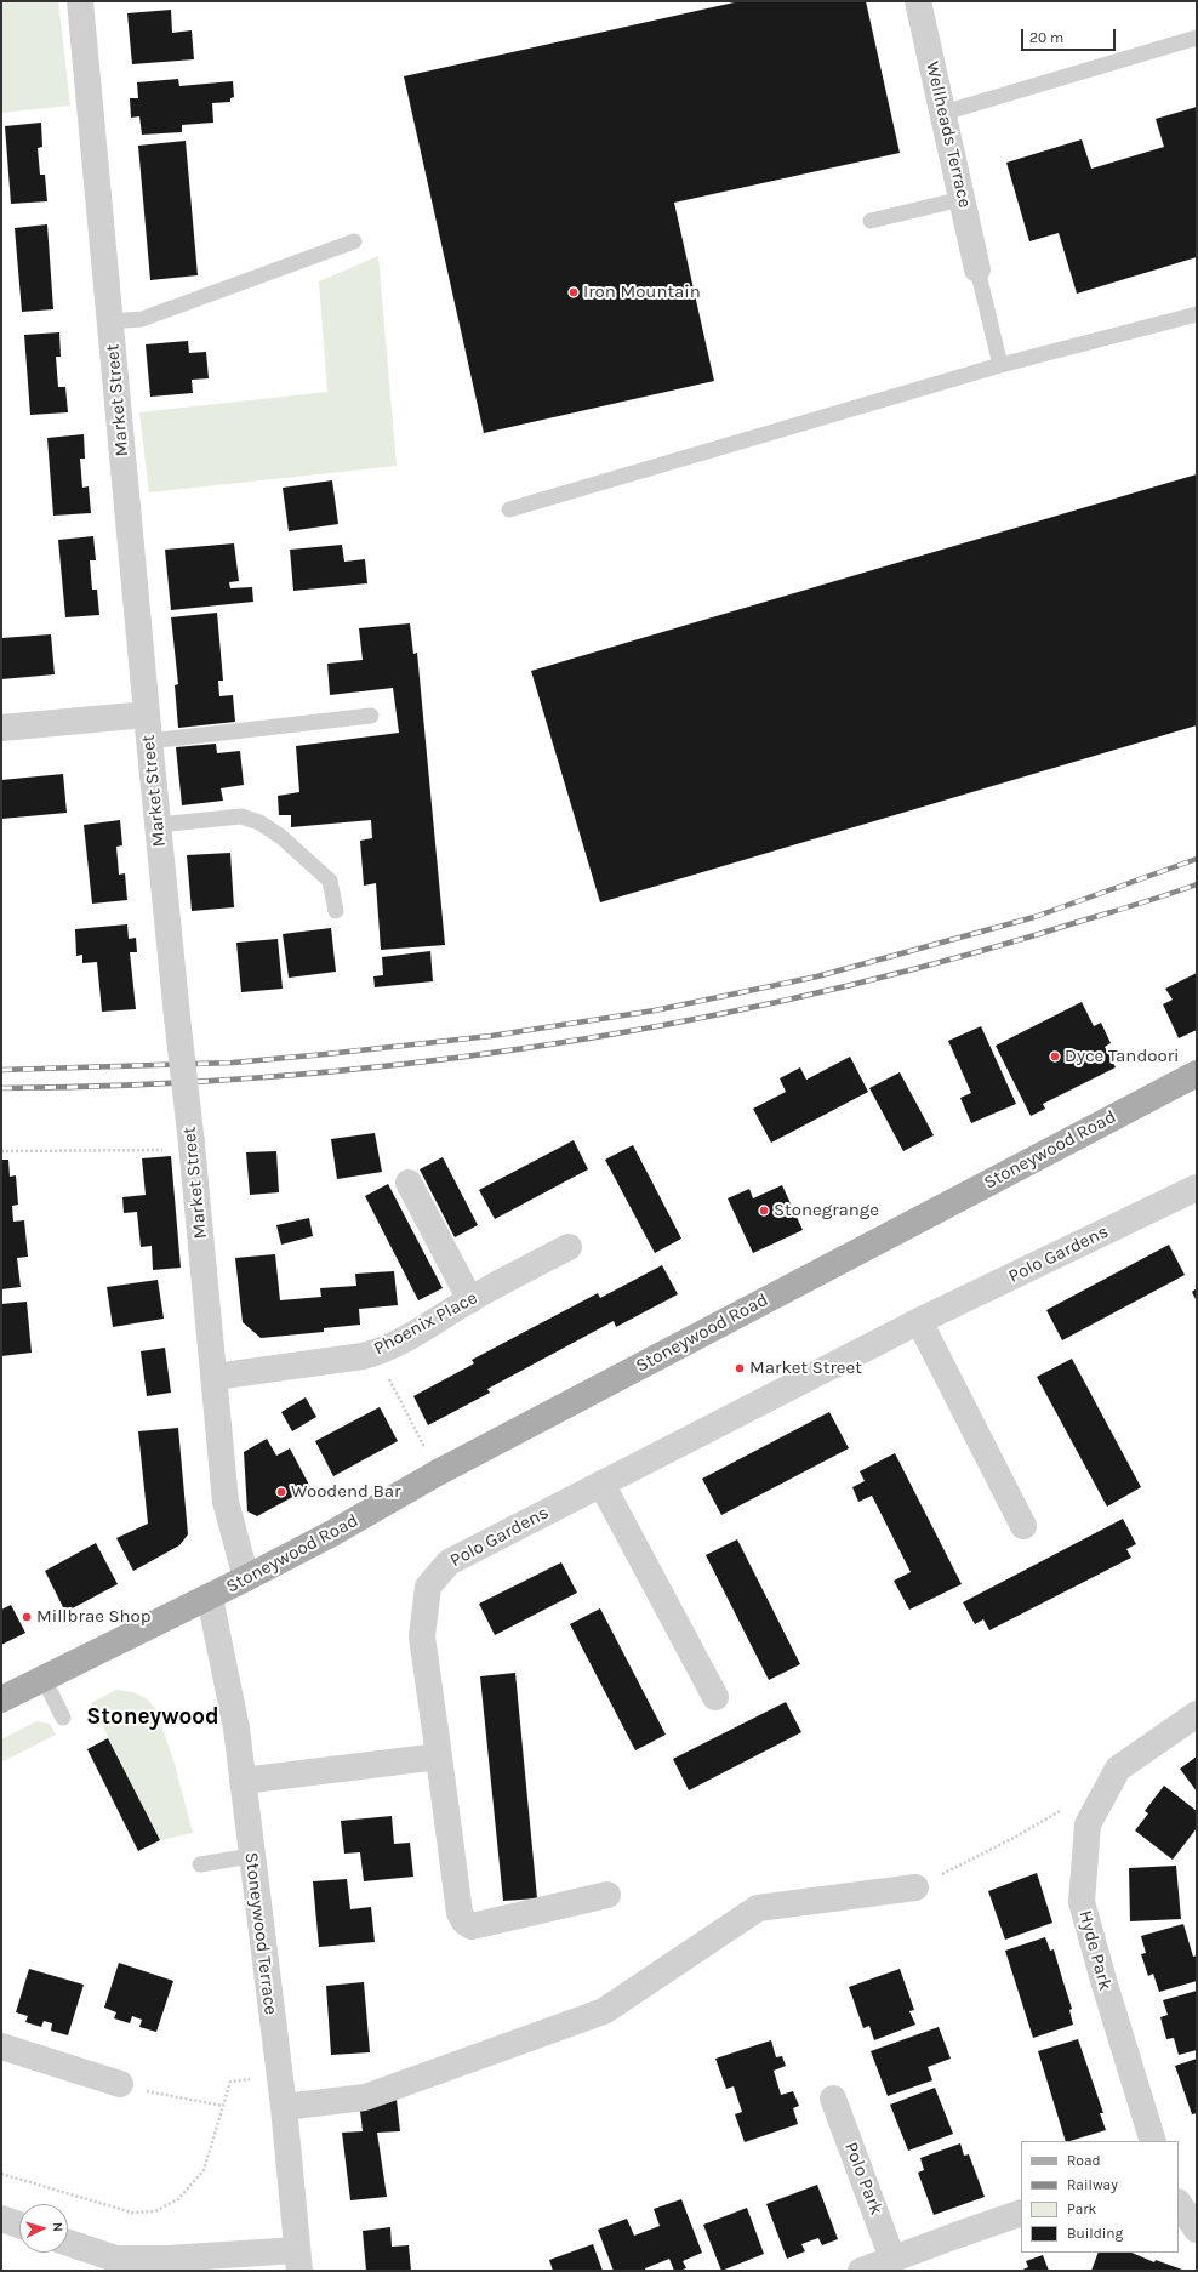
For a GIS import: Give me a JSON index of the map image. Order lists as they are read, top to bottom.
{
  "streets": {
    "main road": ["Stoneywood Road"],
    "street": [
      "Wellheads Terrace",
      "Market Street",
      "Polo Gardens",
      "Phoenix Place",
      "Stoneywood Terrace",
      "Hyde Park",
      "Polo Park"
    ]
  },
  "crossings": [
    ["Market Street", "Stoneywood Road"],
    ["Market Street", "Phoenix Place"],
    ["Stoneywood Road", "Stoneywood Terrace"]
  ],
  "districts": ["Stoneywood"],
  "places": [
    "Iron Mountain",
    "Dyce Tandoori",
    "Stonegrange",
    "Market Street",
    "Woodend Bar",
    "Millbrae Shop"
  ],
  "legend": [
    "Road",
    "Railway",
    "Park",
    "Building"
  ],
  "scale_bar": "20 m",
  "north": "right"
}
